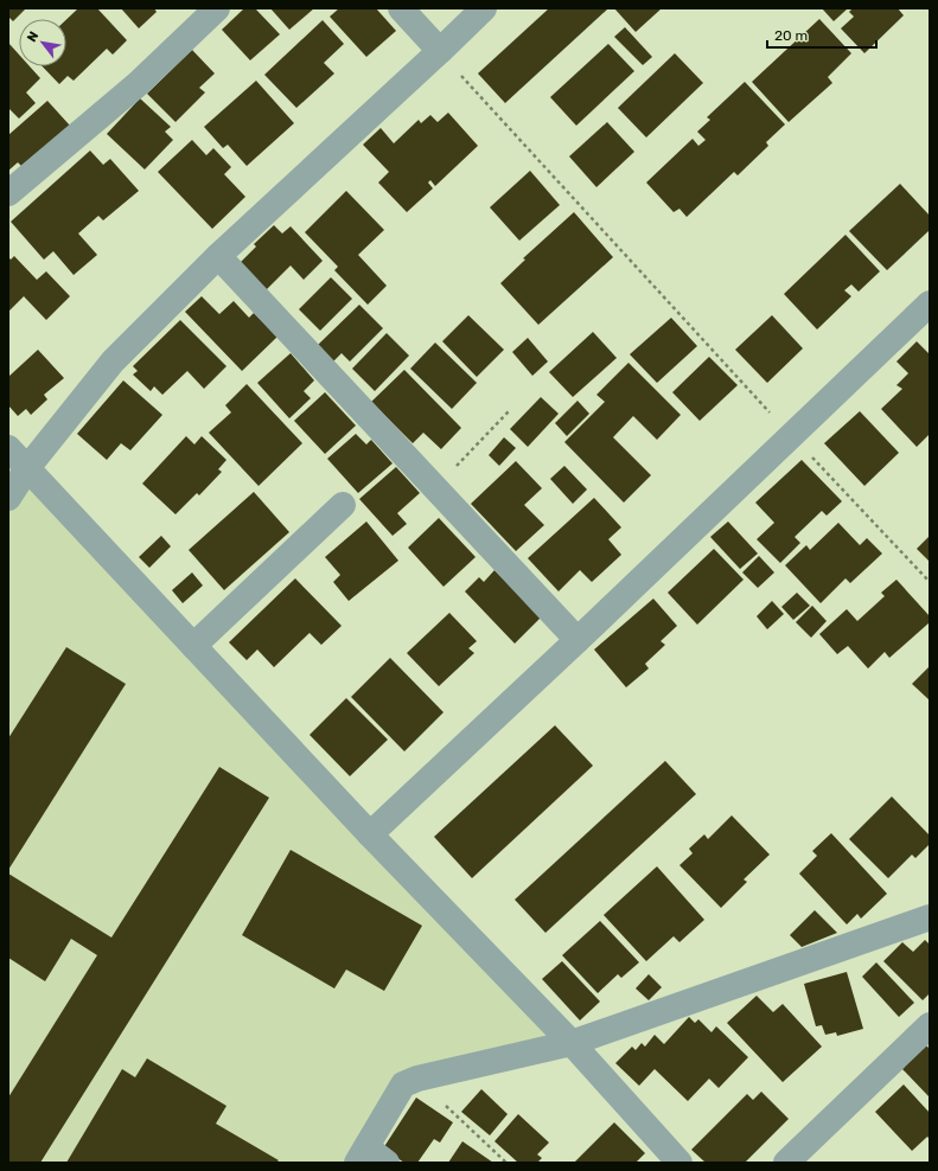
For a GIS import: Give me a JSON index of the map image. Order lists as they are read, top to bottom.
{
  "scale_bar": "20 m",
  "north": "top left"
}
